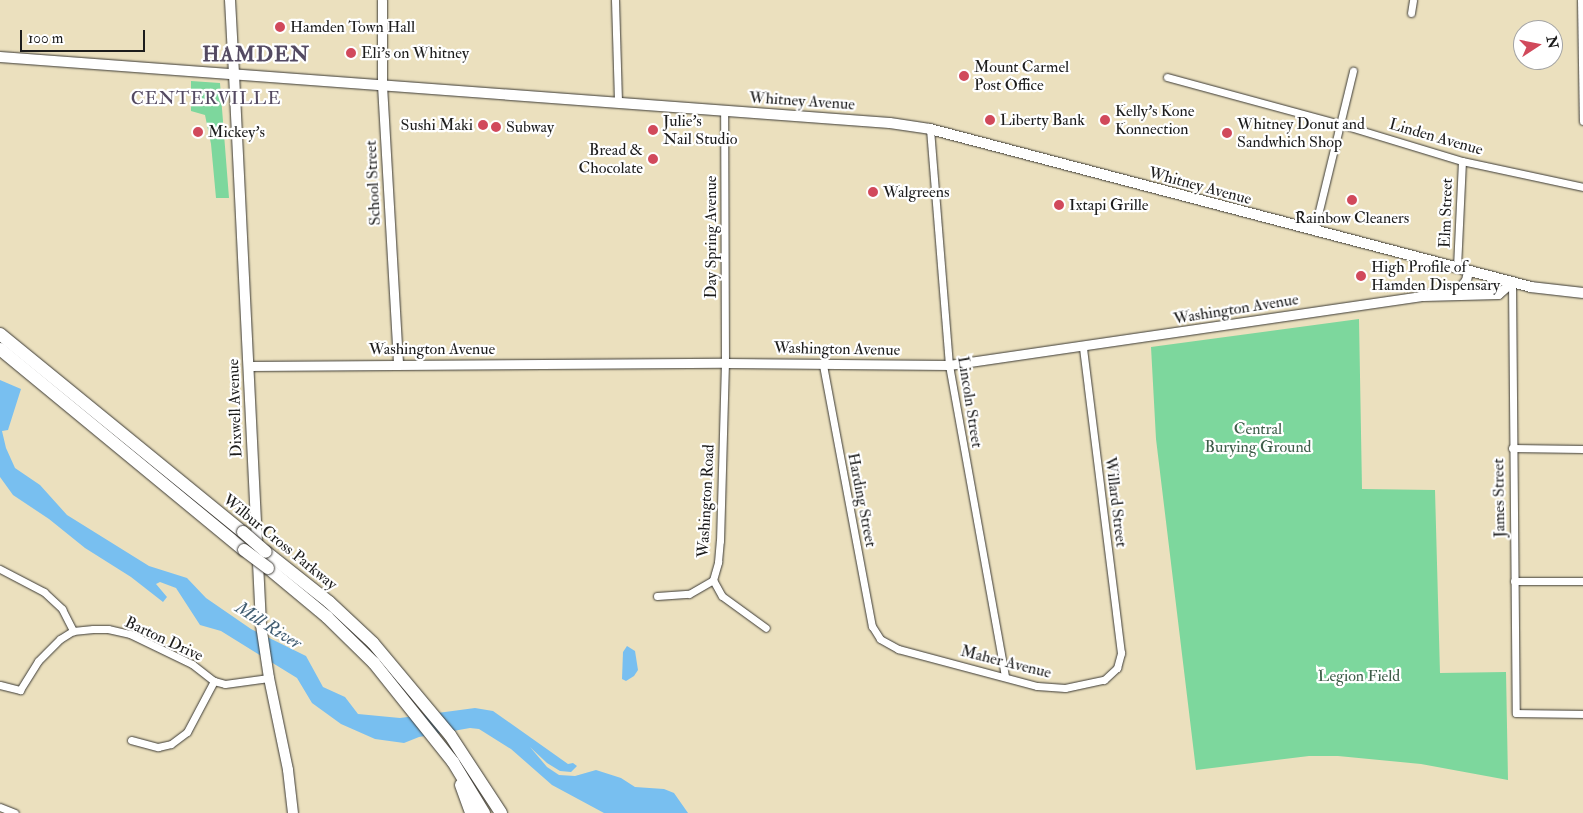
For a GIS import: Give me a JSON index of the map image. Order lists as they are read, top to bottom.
{
  "streets": {
    "highway": ["Wilbur Cross Parkway"],
    "main road": ["Whitney Avenue", "Dixwell Avenue"],
    "street": [
      "Linden Avenue",
      "School Street",
      "Elm Street",
      "Day Spring Avenue",
      "Washington Avenue",
      "Lincoln Street",
      "James Street",
      "Harding Street",
      "Washington Road",
      "Willard Street",
      "Barton Drive",
      "Maher Avenue"
    ]
  },
  "crossings": [
    ["Whitney Avenue", "School Street"],
    ["Whitney Avenue", "Elm Street"],
    ["Whitney Avenue", "Day Spring Avenue"],
    ["Whitney Avenue", "Washington Avenue"],
    ["Whitney Avenue", "Lincoln Street"],
    ["Whitney Avenue", "Dixwell Avenue"],
    ["Whitney Avenue", "James Street"],
    ["Linden Avenue", "Elm Street"],
    ["School Street", "Washington Avenue"],
    ["Day Spring Avenue", "Washington Avenue"],
    ["Day Spring Avenue", "Washington Road"],
    ["Washington Avenue", "Lincoln Street"],
    ["Washington Avenue", "Dixwell Avenue"],
    ["Washington Avenue", "James Street"],
    ["Washington Avenue", "Harding Street"],
    ["Washington Avenue", "Washington Road"],
    ["Washington Avenue", "Willard Street"],
    ["Lincoln Street", "Maher Avenue"],
    ["Dixwell Avenue", "Barton Drive"],
    ["Harding Street", "Maher Avenue"],
    ["Willard Street", "Maher Avenue"]
  ],
  "districts": ["HAMDEN", "CENTERVILLE"],
  "water": ["Mill River"],
  "parks": ["Central Burying Ground", "Legion Field"],
  "places": [
    "Hamden Town Hall",
    "Eli's on Whitney",
    "Mount Carmel Post Office",
    "Liberty Bank",
    "Kelly's Kone Konnection",
    "Sushi Maki",
    "Subway",
    "Julie's Nail Studio",
    "Mickey’s",
    "Whitney Donut and Sandwhich Shop",
    "Bread & Chocolate",
    "Walgreens",
    "Rainbow Cleaners",
    "Ixtapi Grille",
    "High Profile of Hamden Dispensary"
  ],
  "scale_bar": "100 m",
  "north": "right"
}
